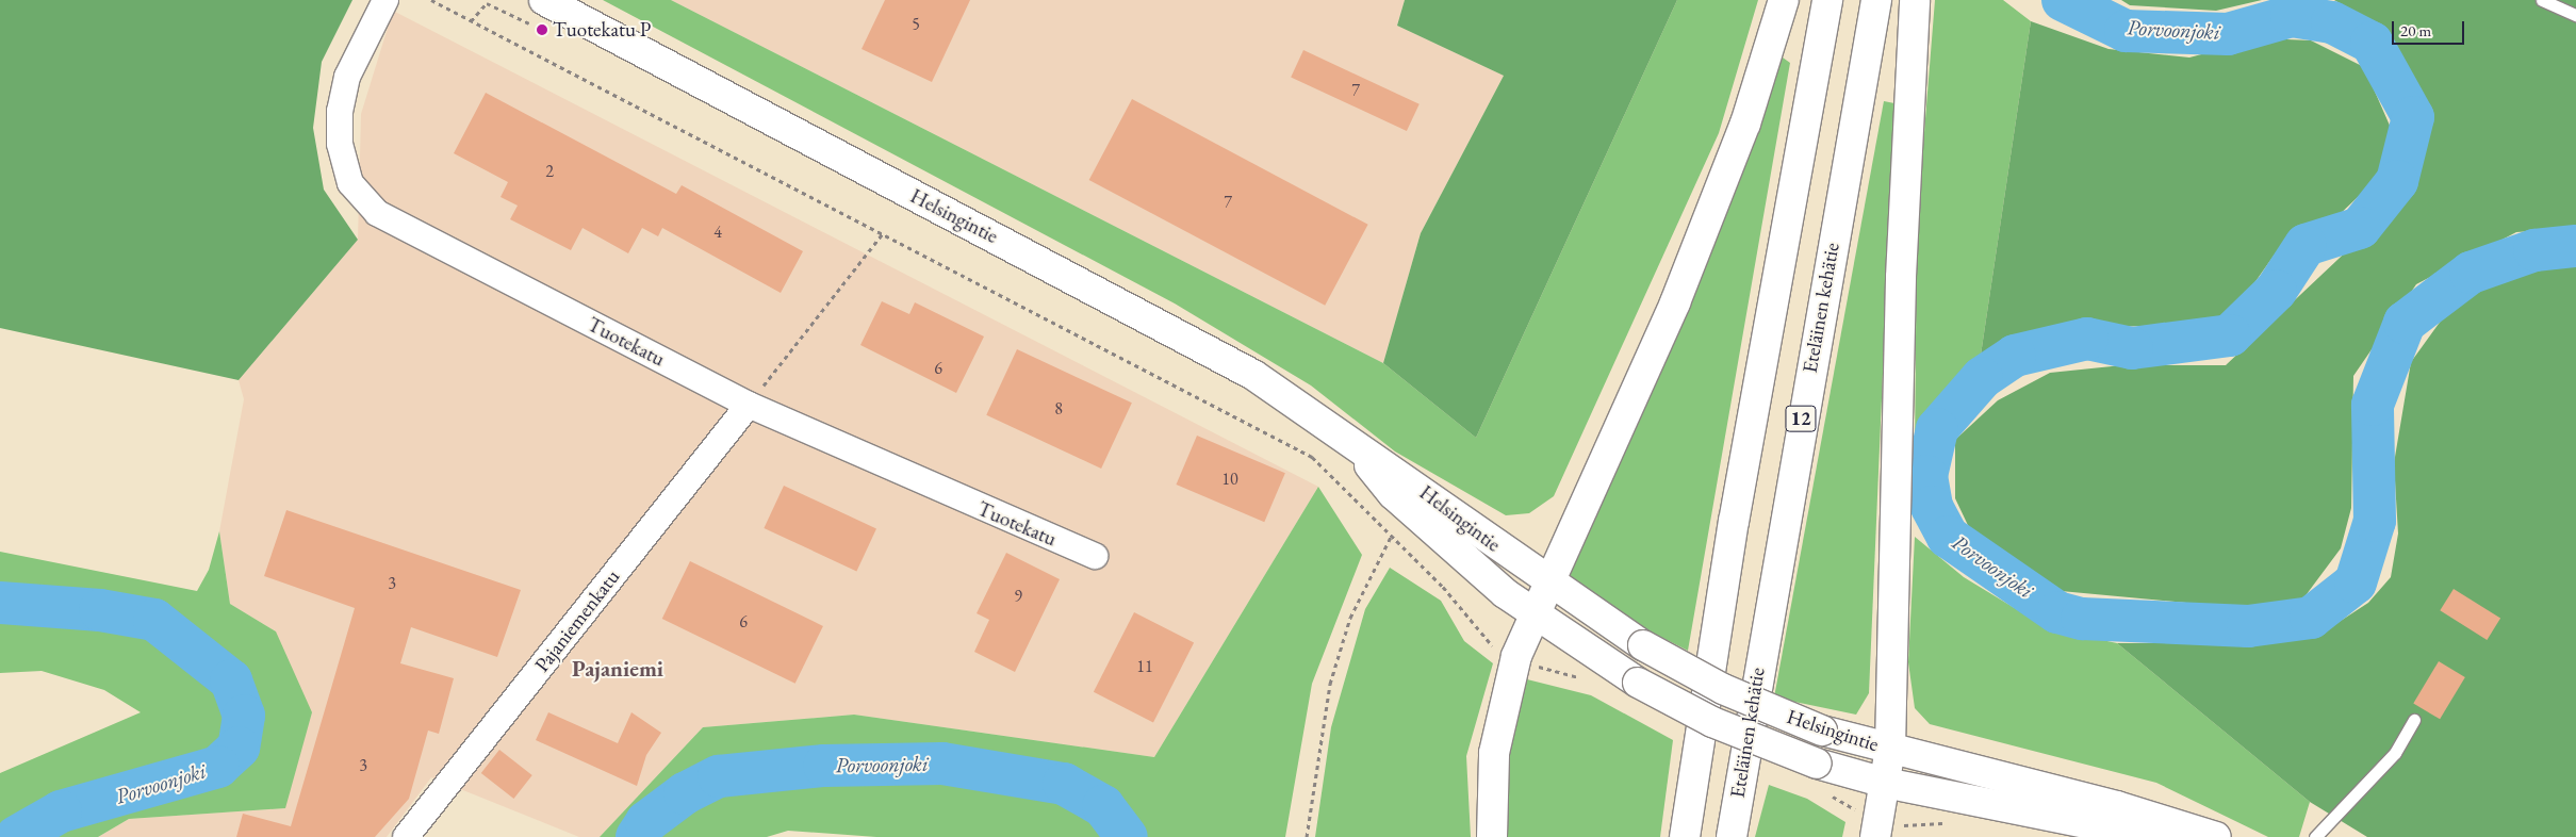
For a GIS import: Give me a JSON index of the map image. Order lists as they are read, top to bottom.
{
  "streets": {
    "main road": ["Helsingintie", "Eteläinen kehätie", "12"],
    "street": ["Tuotekatu", "Pajaniemenkatu"]
  },
  "crossings": [
    ["Tuotekatu", "Pajaniemenkatu"]
  ],
  "districts": ["Pajaniemi"],
  "water": ["Porvoonjoki"],
  "places": ["Tuotekatu P"],
  "house_numbers": [
    "5",
    "7",
    "2",
    "7",
    "4",
    "6",
    "8",
    "10",
    "3",
    "9",
    "6",
    "11",
    "3"
  ],
  "scale_bar": "20 m"
}
